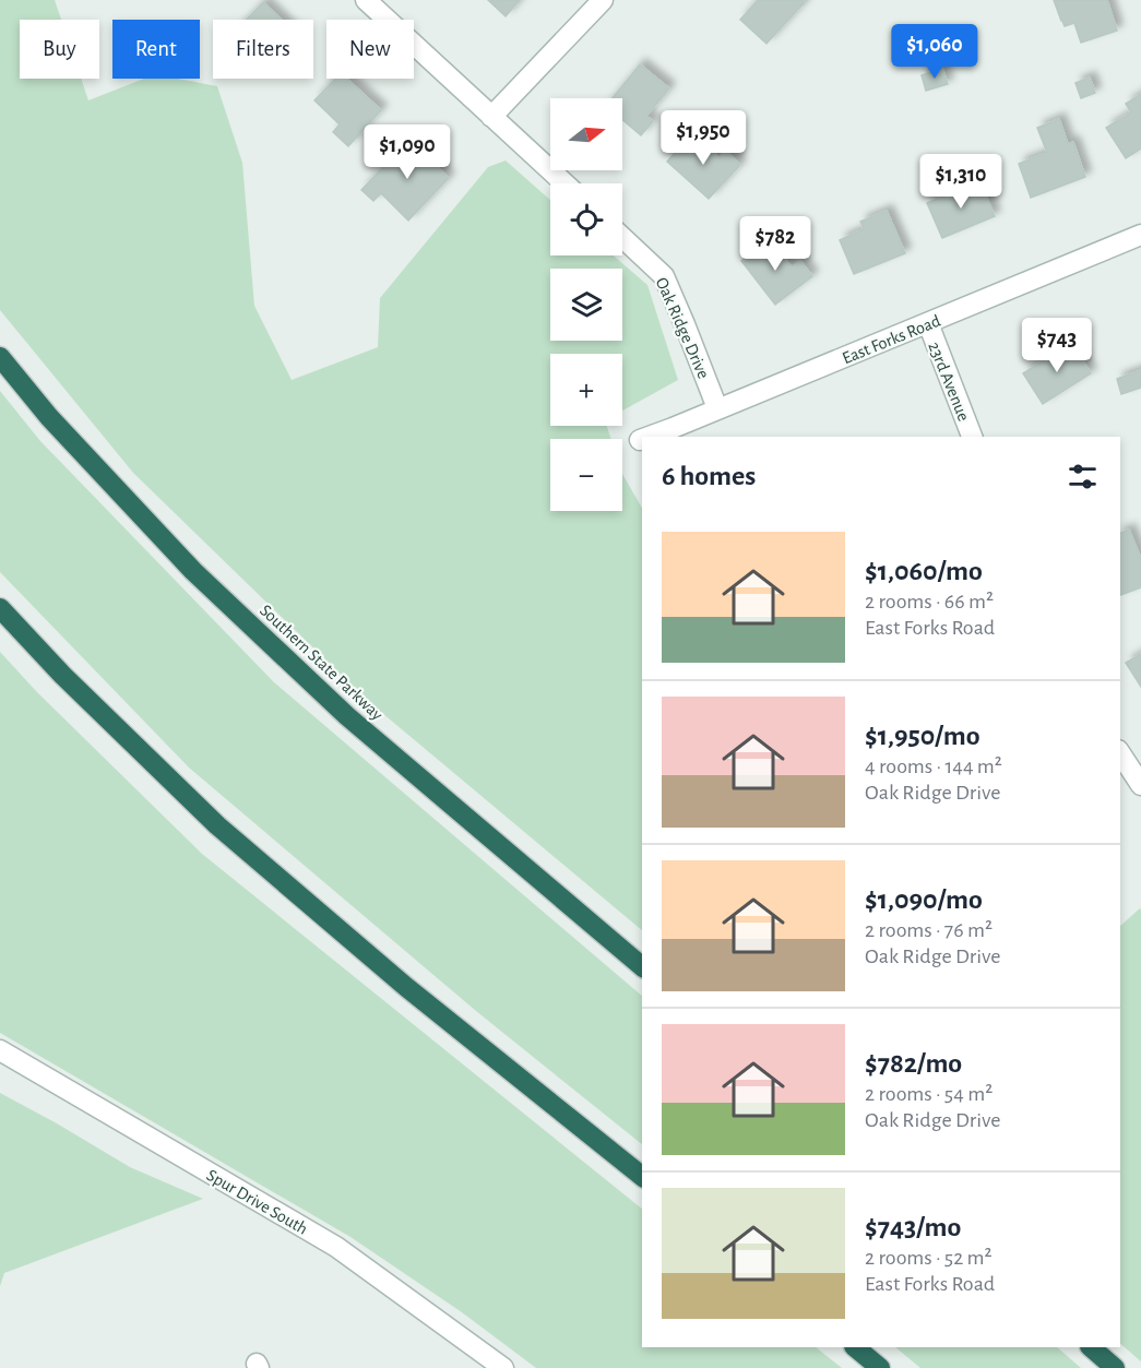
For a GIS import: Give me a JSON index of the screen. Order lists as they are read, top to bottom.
{
  "streets": {
    "highway": ["Southern State Parkway"],
    "street": [
      "Oak Ridge Drive",
      "East Forks Road",
      "23rd Avenue",
      "Spur Drive South"
    ]
  },
  "crossings": [
    ["Oak Ridge Drive", "East Forks Road"],
    ["East Forks Road", "23rd Avenue"]
  ],
  "north": "right",
  "page": {
    "chip": [
      "Buy",
      "Rent",
      "Filters",
      "New"
    ],
    "price": [
      "$1,060",
      "$1,950",
      "$1,090",
      "$1,310",
      "$782",
      "$743"
    ],
    "map_buttons": ["+", "−"],
    "heading": "6 homes",
    "list": [
      {
        "name": "$1,060/mo",
        "note": "2 rooms · 66 m² · East Forks Road"
      },
      {
        "name": "$1,950/mo",
        "note": "4 rooms · 144 m² · Oak Ridge Drive"
      },
      {
        "name": "$1,090/mo",
        "note": "2 rooms · 76 m² · Oak Ridge Drive"
      },
      {
        "name": "$782/mo",
        "note": "2 rooms · 54 m² · Oak Ridge Drive"
      },
      {
        "name": "$743/mo",
        "note": "2 rooms · 52 m² · East Forks Road"
      }
    ]
  }
}
